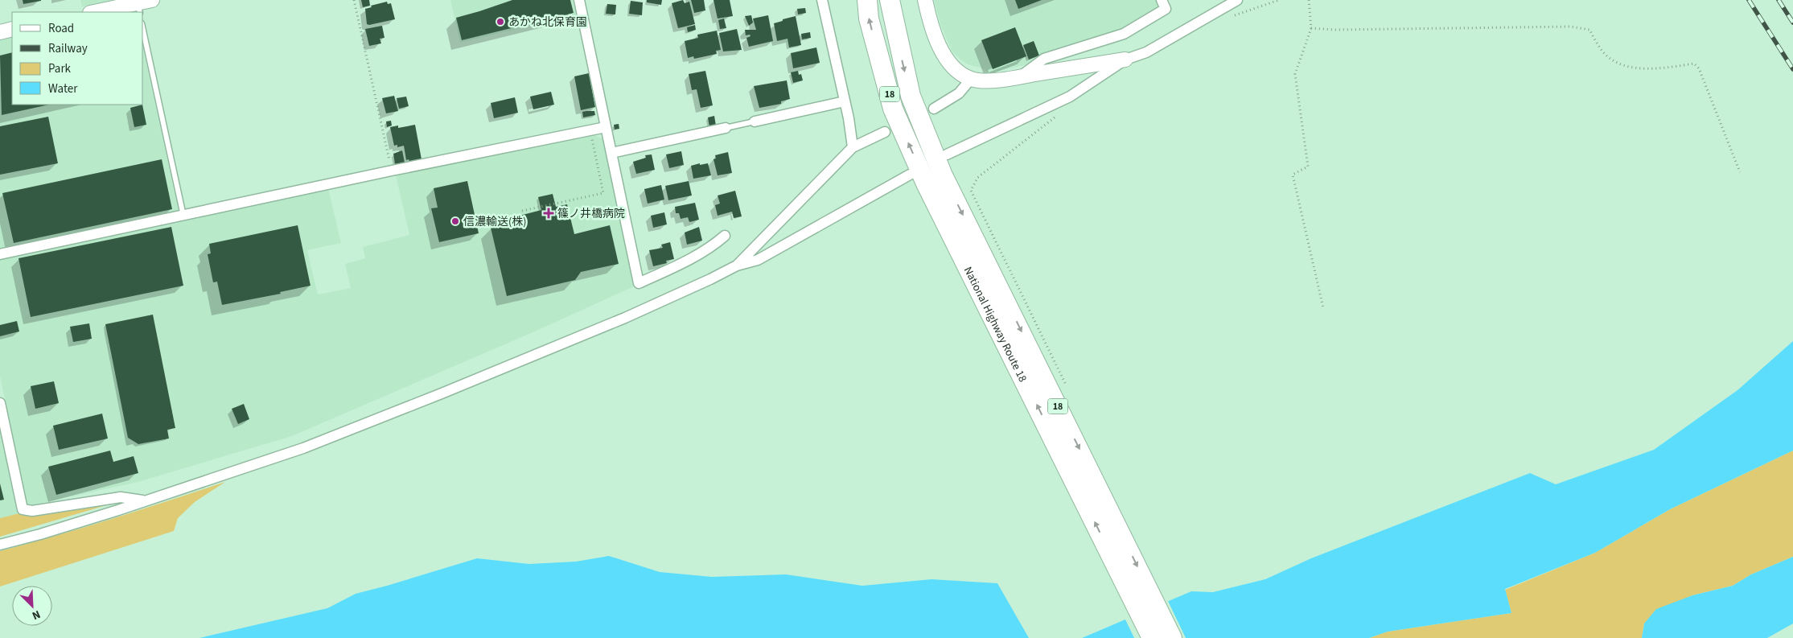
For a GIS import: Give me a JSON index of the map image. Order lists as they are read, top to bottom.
{
  "streets": {
    "highway": ["18", "National Highway Route 18"]
  },
  "places": {
    "other": ["あかね北保育園", "信濃輸送(株)"],
    "health": ["篠ノ井橋病院"]
  },
  "legend": [
    "Road",
    "Railway",
    "Park",
    "Water"
  ],
  "north": "bottom right"
}
